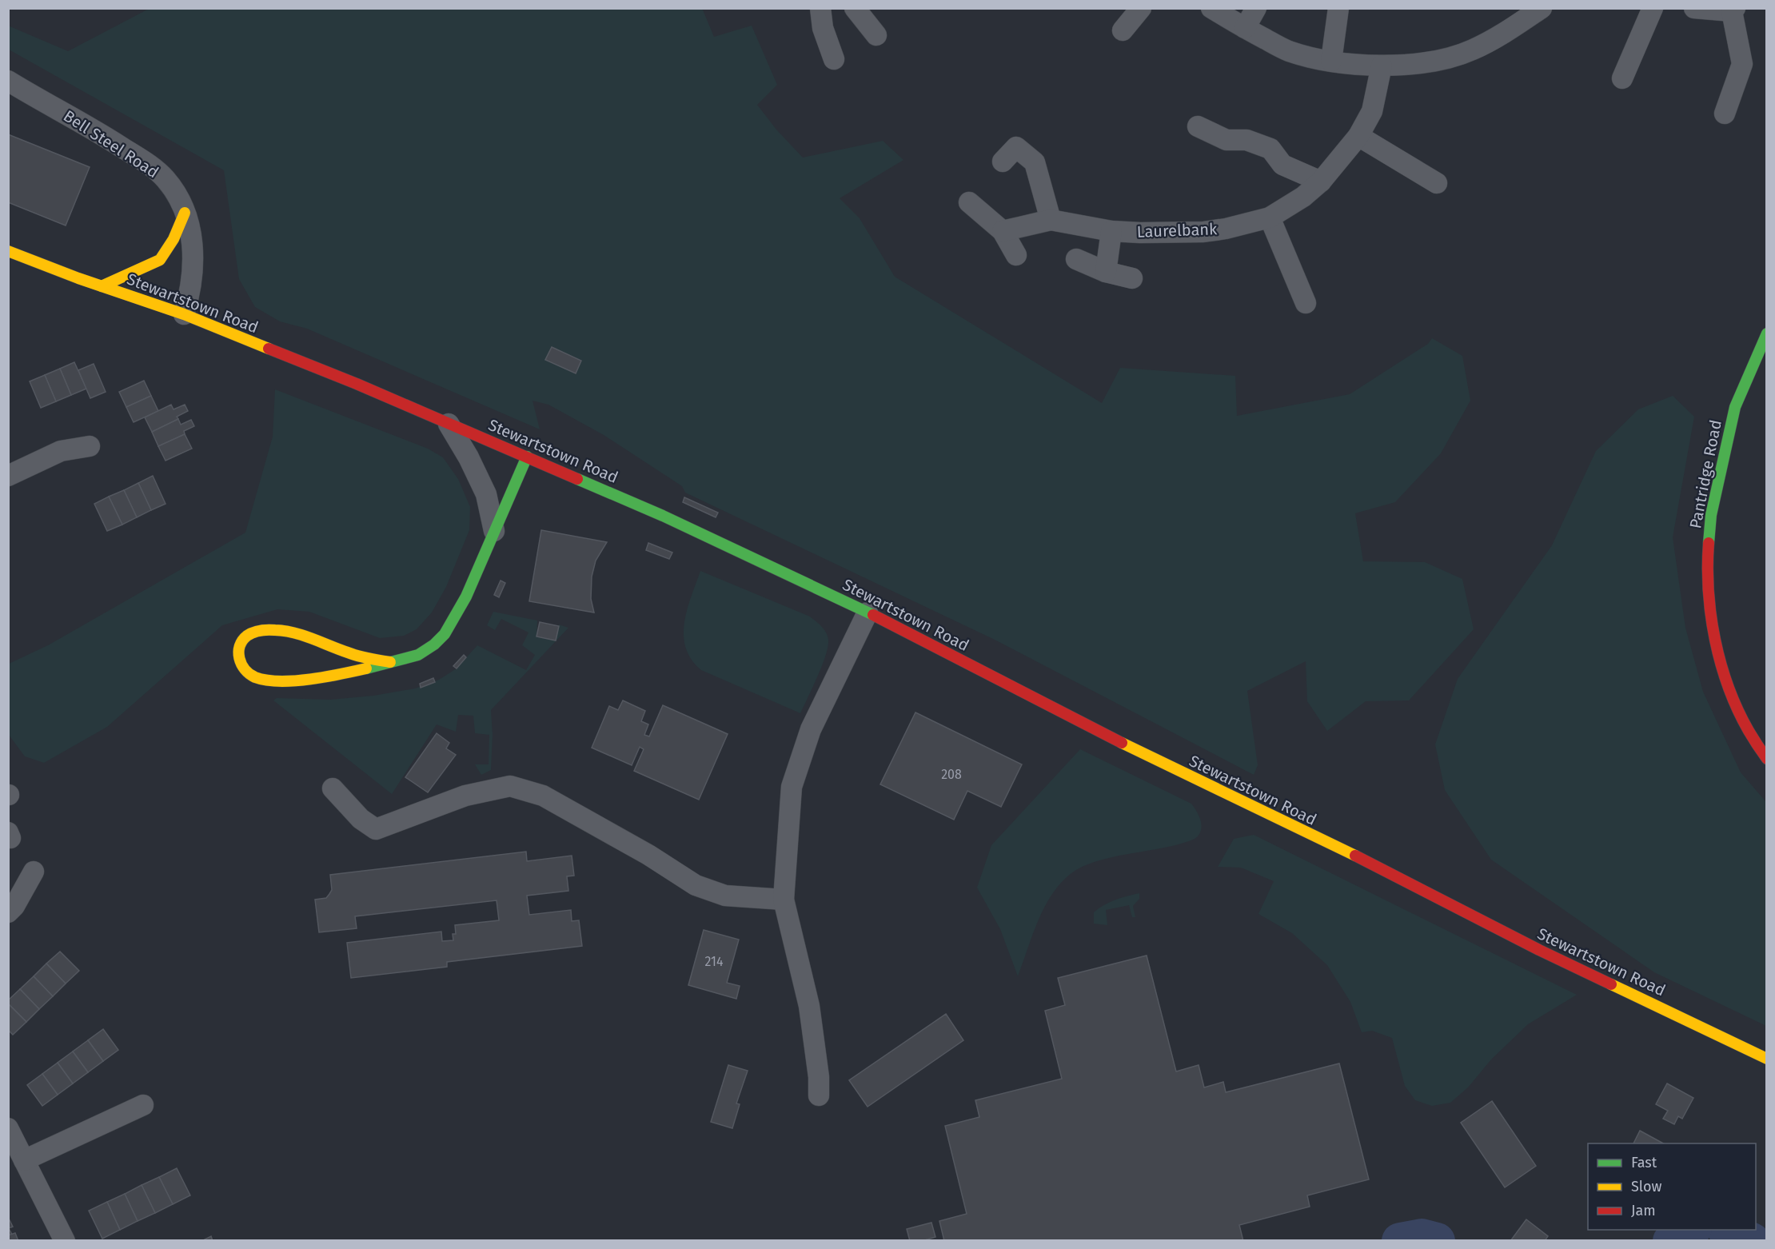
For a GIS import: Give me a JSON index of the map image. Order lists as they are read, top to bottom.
{
  "streets": {
    "main road": ["Stewartstown Road", "Pantridge Road"],
    "street": ["Bell Steel Road", "Laurelbank"]
  },
  "crossings": [
    ["Bell Steel Road", "Stewartstown Road"]
  ],
  "house_numbers": ["208", "214"],
  "legend": ["Fast", "Slow", "Jam"]
}
